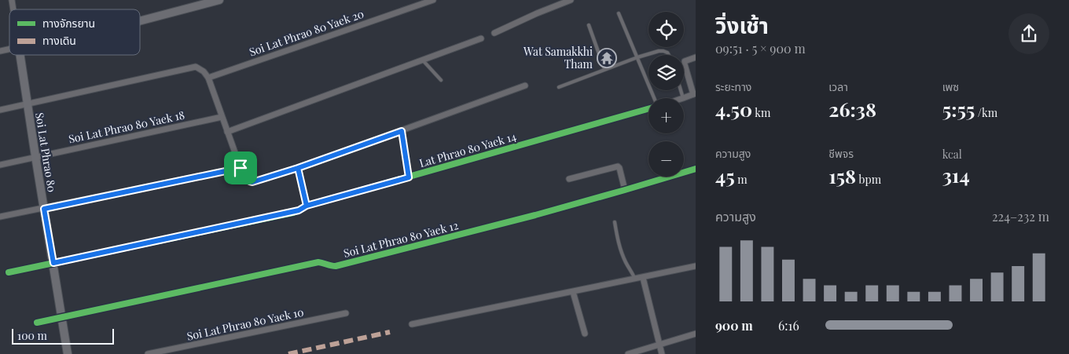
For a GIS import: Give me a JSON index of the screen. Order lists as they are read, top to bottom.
{
  "streets": {
    "street": [
      "Soi Lat Phrao 80 Yaek 20",
      "Soi Lat Phrao 80 Yaek 18",
      "Lat Phrao 80 Yaek 14",
      "Soi Lat Phrao 80",
      "Soi Lat Phrao 80 Yaek 12",
      "Soi Lat Phrao 80 Yaek 10"
    ]
  },
  "crossings": [
    ["Soi Lat Phrao 80 Yaek 18", "Soi Lat Phrao 80"],
    ["Lat Phrao 80 Yaek 14", "Soi Lat Phrao 80"],
    ["Soi Lat Phrao 80", "Soi Lat Phrao 80 Yaek 12"]
  ],
  "places": {
    "temple": ["Wat Samakkhi Tham"]
  },
  "legend": ["ทางจักรยาน", "ทางเดิน"],
  "scale_bar": "100 m",
  "page": {
    "heading": ["วิ่งเช้า", "09:51 · 5 × 900 m"],
    "map_buttons": ["+", "−"],
    "stats": [
      ["ระยะทาง", "4.50 km"],
      ["เวลา", "26:38"],
      ["เพซ", "5:55 /km"],
      ["ความสูง", "45 m"],
      ["ชีพจร", "158 bpm"],
      ["kcal", "314"]
    ],
    "chart": ["ความสูง", "224–232 m"],
    "list": [
      {
        "name": "900 m",
        "note": "6:16"
      }
    ],
    "scale": "100 m"
  }
}
